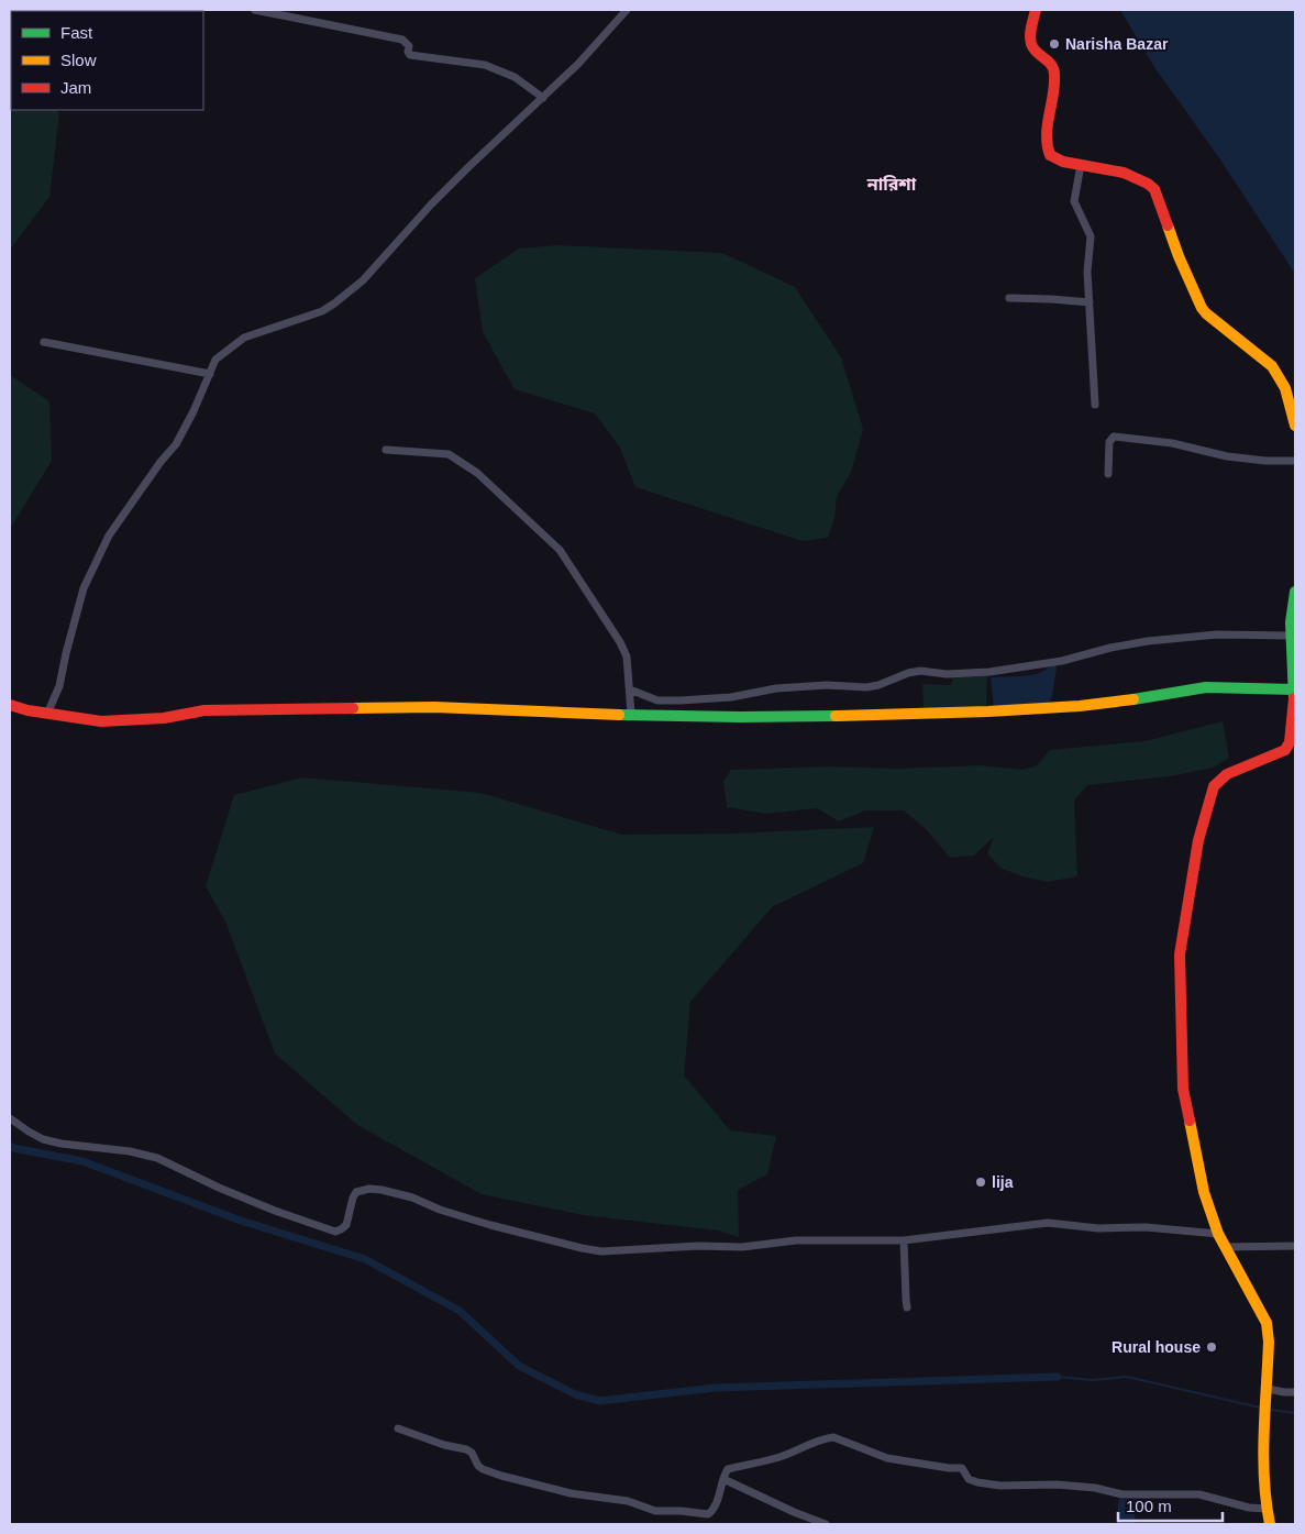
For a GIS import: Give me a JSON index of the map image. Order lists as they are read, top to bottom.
{
  "districts": ["নারিশা"],
  "places": ["Narisha Bazar", "lija", "Rural house"],
  "legend": ["Fast", "Slow", "Jam"],
  "scale_bar": "100 m"
}
